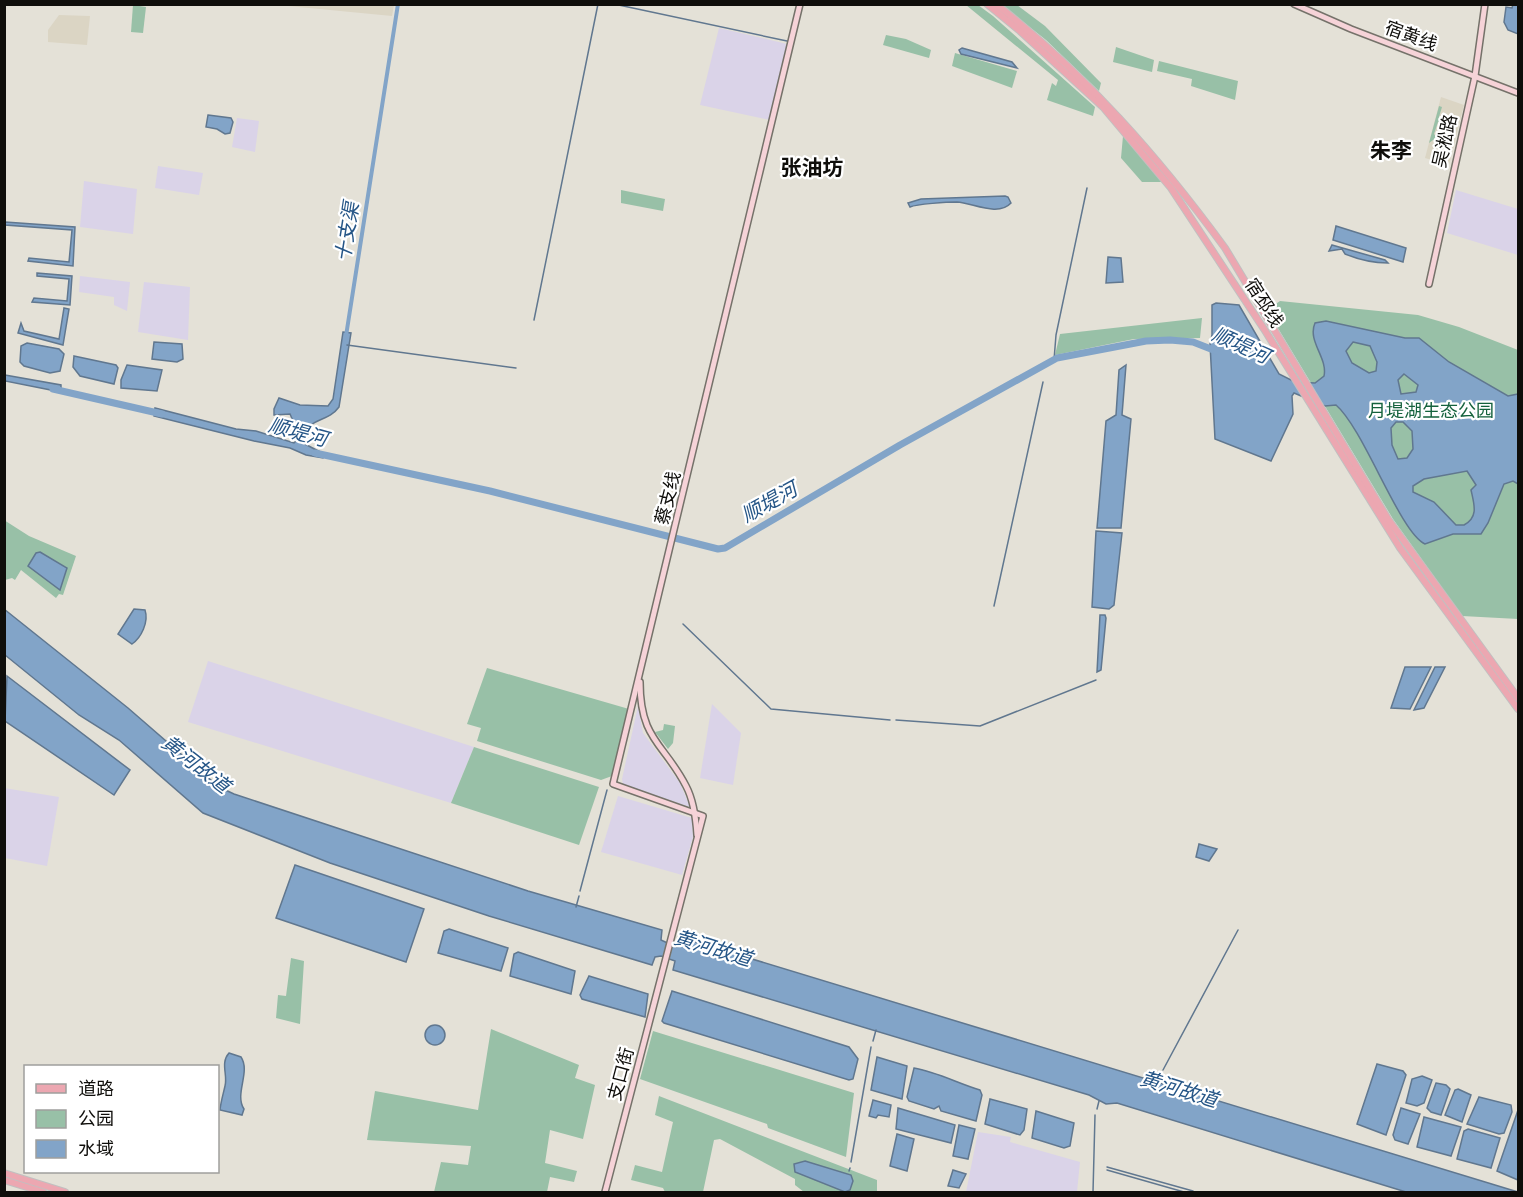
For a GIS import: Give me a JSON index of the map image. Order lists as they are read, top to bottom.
{
  "streets": {
    "main road": ["宿邳线"],
    "street": [
      "宿黄线",
      "吴淞路",
      "蔡支线",
      "支口街"
    ]
  },
  "crossings": [
    ["宿黄线", "吴淞路"],
    ["蔡支线", "支口街"]
  ],
  "districts": ["朱李", "张油坊"],
  "water": ["十支渠", "顺堤河", "黄河故道"],
  "parks": ["月堤湖生态公园"],
  "legend": ["道路", "公园", "水域"]
}
